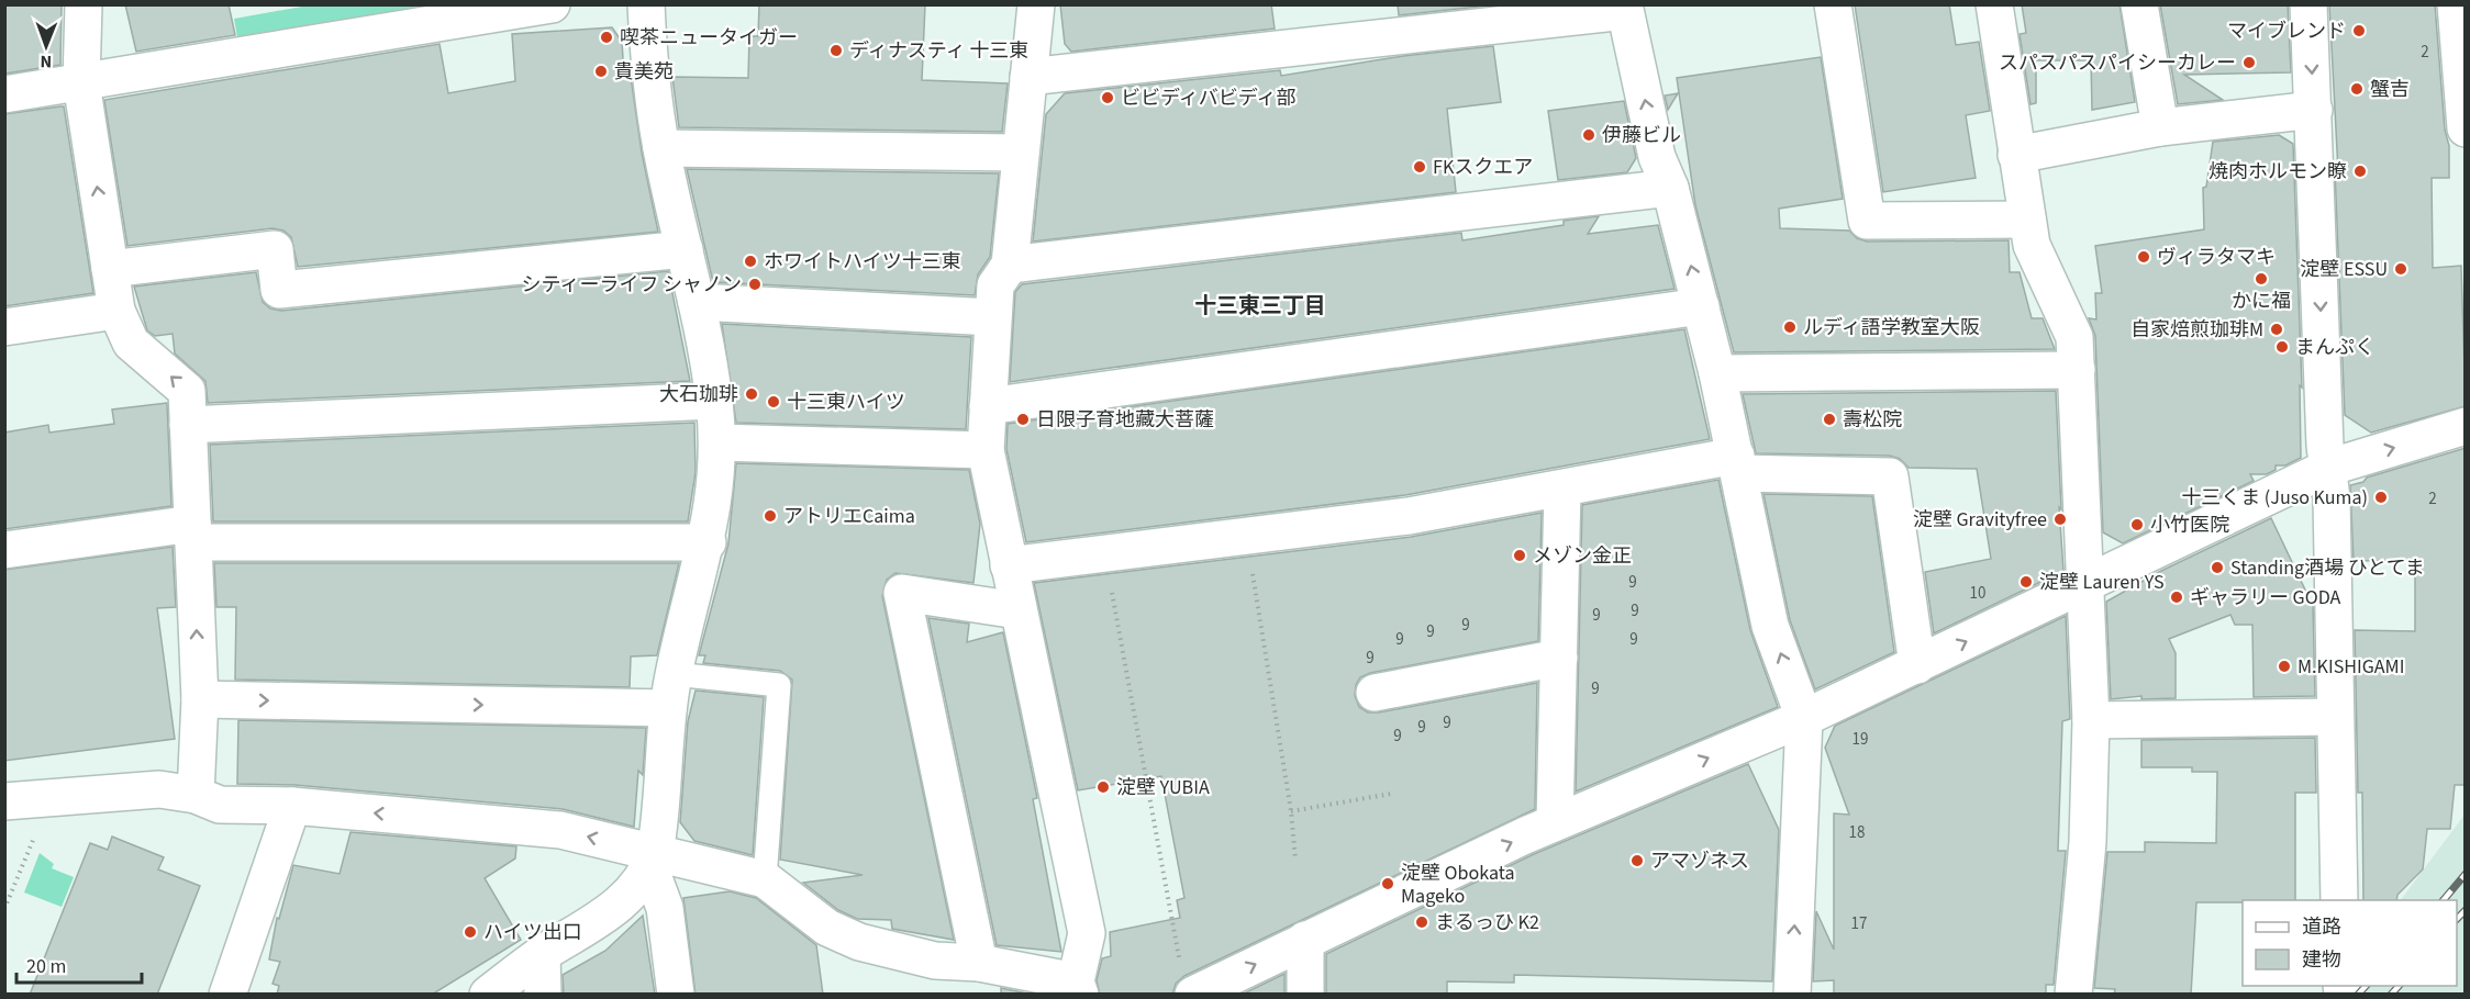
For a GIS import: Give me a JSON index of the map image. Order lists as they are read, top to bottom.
{
  "districts": ["十三東三丁目"],
  "places": [
    "マイブレンド",
    "喫茶ニュータイガー",
    "ディナスティ 十三東",
    "スパスパスパイシーカレー",
    "貴美苑",
    "蟹吉",
    "ビビディバビディ部",
    "伊藤ビル",
    "FKスクエア",
    "焼肉ホルモン瞭",
    "ヴィラタマキ",
    "ホワイトハイツ十三東",
    "淀壁 ESSU",
    "かに福",
    "シティーライフ シャノン",
    "ルディ語学教室大阪",
    "自家焙煎珈琲M",
    "まんぷく",
    "大石珈琲",
    "十三東ハイツ",
    "日限子育地藏大菩薩",
    "壽松院",
    "十三くま (Juso Kuma)",
    "アトリエCaima",
    "淀壁 Gravityfree",
    "小竹医院",
    "メゾン金正",
    "Standing酒場 ひとてま",
    "淀壁 Lauren YS",
    "ギャラリー GODA",
    "M.KISHIGAMI",
    "淀壁 YUBIA",
    "アマゾネス",
    "淀壁 Obokata Mageko",
    "まるっひ K2",
    "ハイツ出口"
  ],
  "house_numbers": [
    "2",
    "2",
    "9",
    "10",
    "9",
    "9",
    "9",
    "9",
    "9",
    "9",
    "9",
    "9",
    "9",
    "9",
    "9",
    "19",
    "18",
    "17"
  ],
  "legend": ["道路", "建物"],
  "scale_bar": "20 m",
  "north": "bottom"
}
